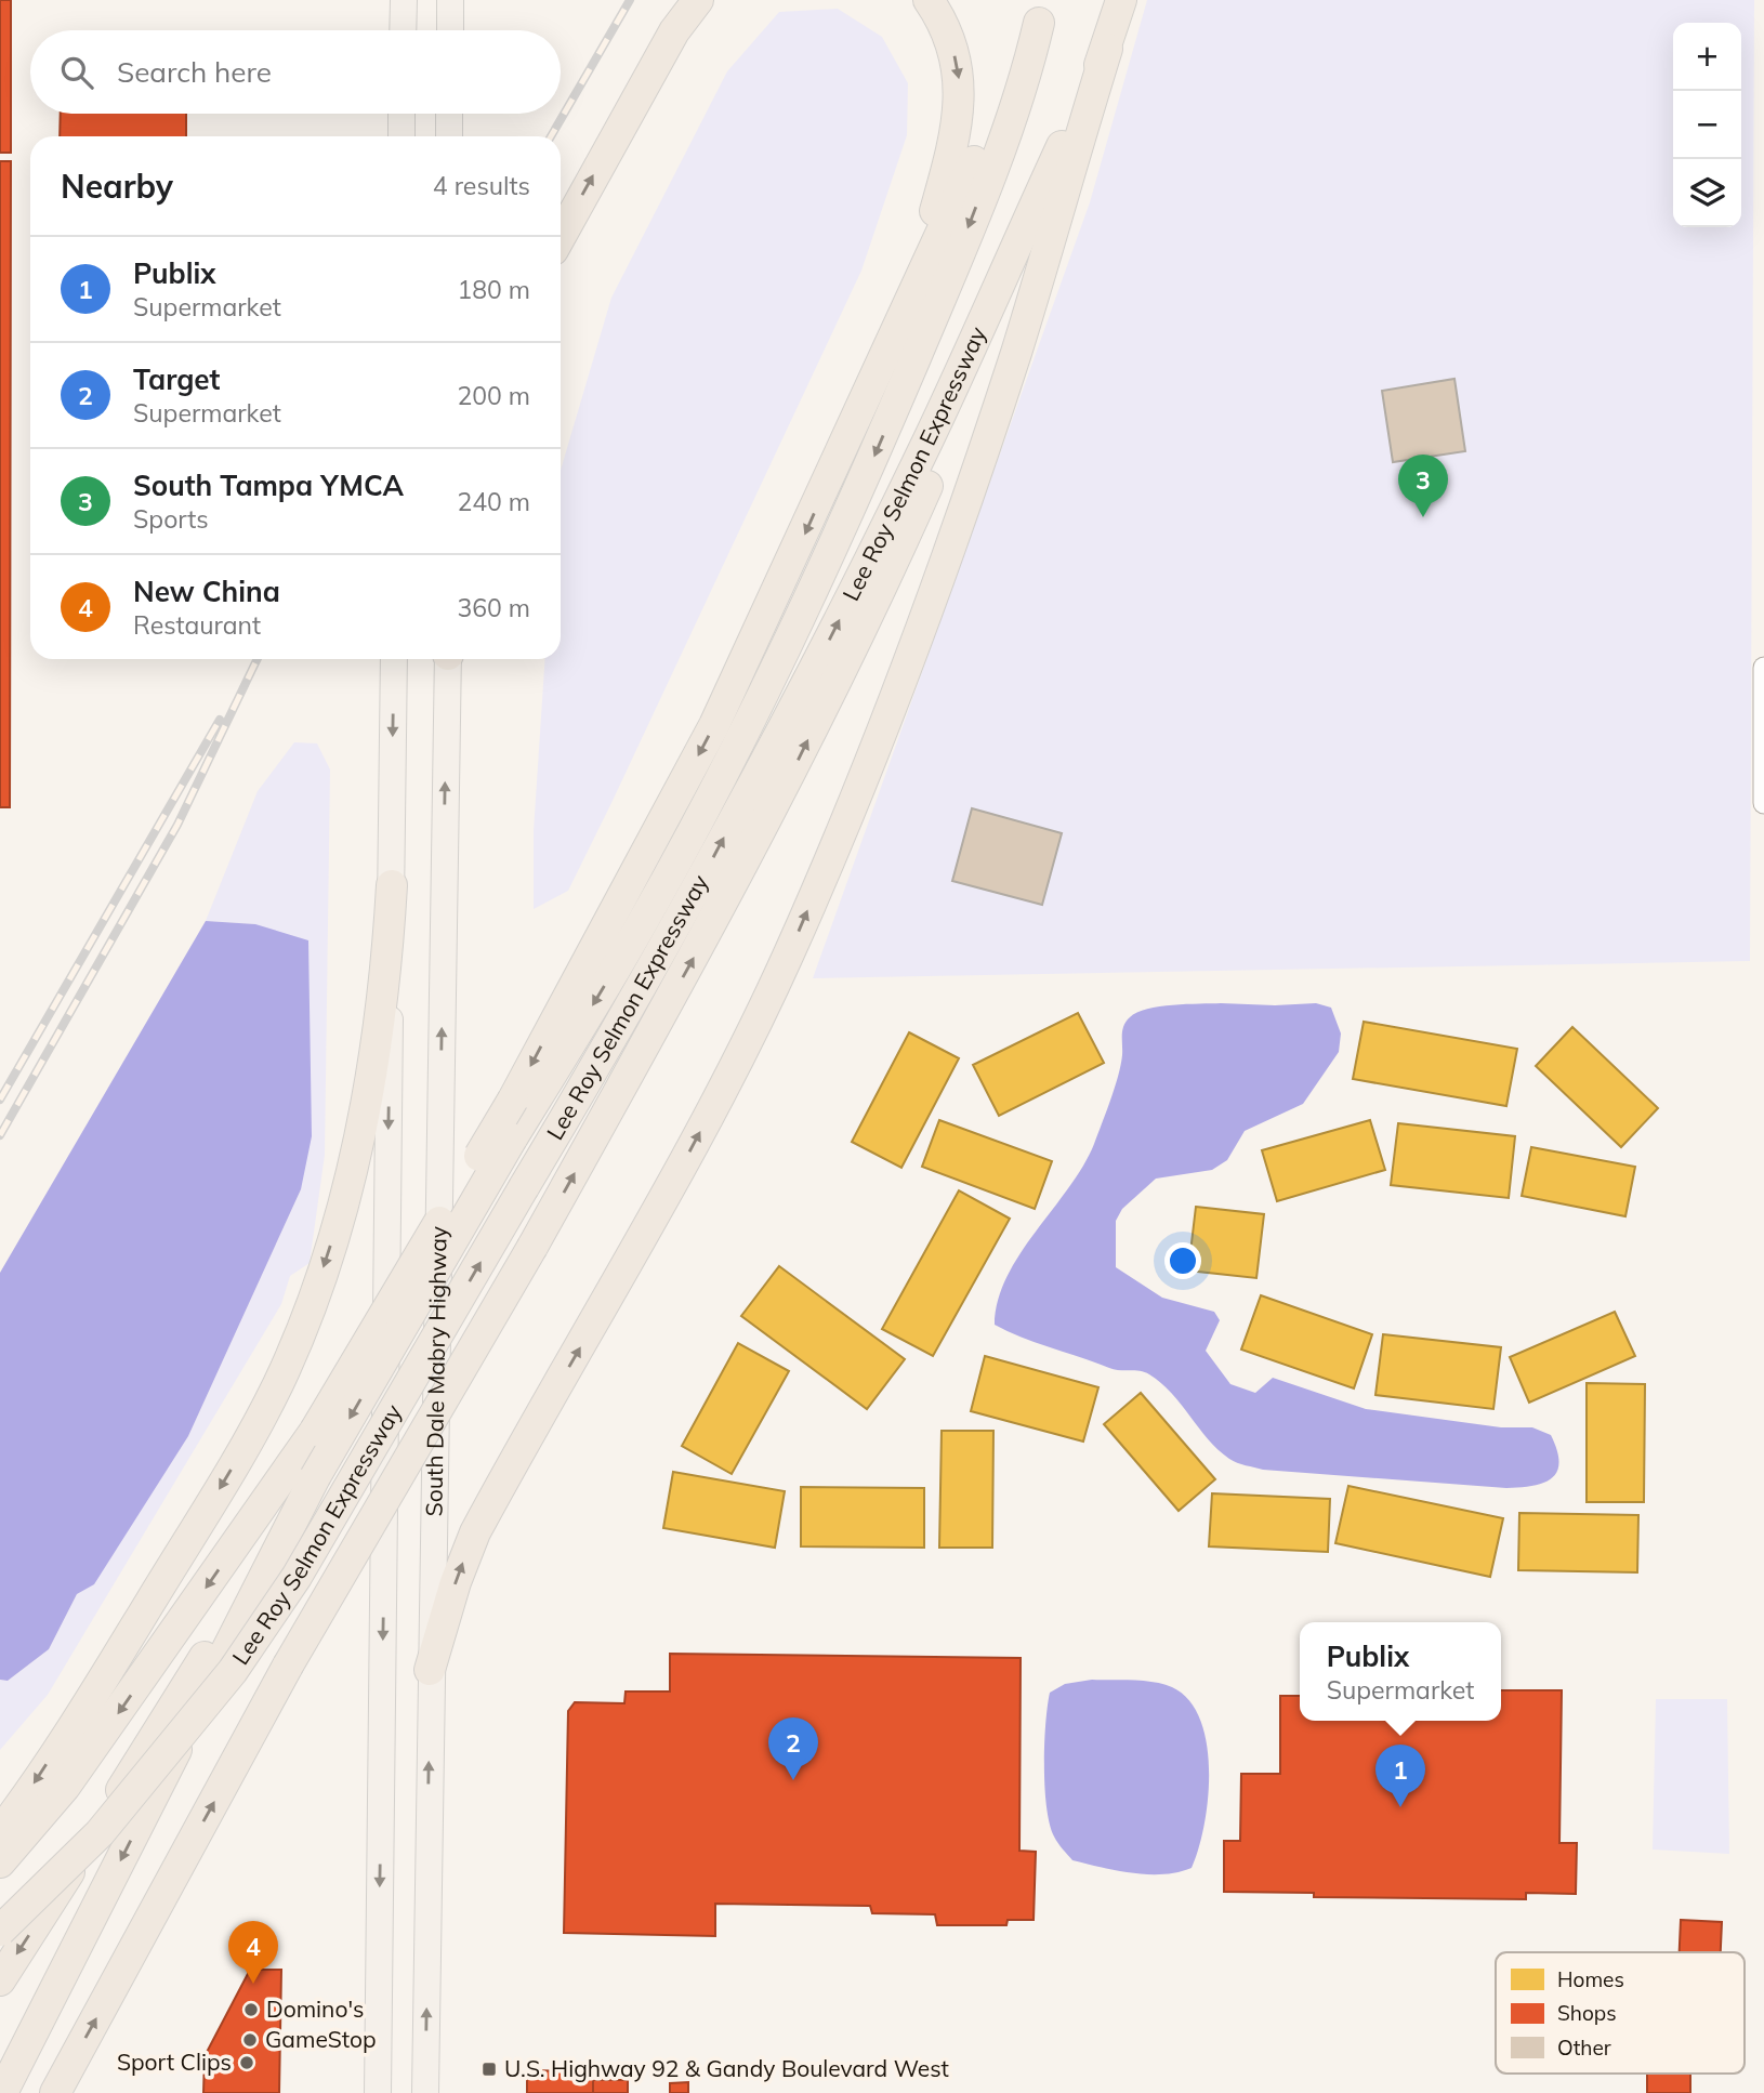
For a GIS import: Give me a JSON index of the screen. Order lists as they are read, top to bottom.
{
  "streets": {
    "highway": ["Lee Roy Selmon Expressway"],
    "main road": ["South Dale Mabry Highway"]
  },
  "places": {
    "other": ["Domino's", "GameStop", "Sport Clips"],
    "transit": ["U.S. Highway 92 & Gandy Boulevard West"]
  },
  "legend": ["Homes", "Shops", "Other"],
  "page": {
    "map_buttons": ["+", "−"],
    "search": "Search here",
    "heading": ["Nearby", "4 results"],
    "list": [
      {
        "mark": "1",
        "name": "Publix",
        "note": "Supermarket",
        "value": "180 m"
      },
      {
        "mark": "2",
        "name": "Target",
        "note": "Supermarket",
        "value": "200 m"
      },
      {
        "mark": "3",
        "name": "South Tampa YMCA",
        "note": "Sports",
        "value": "240 m"
      },
      {
        "mark": "4",
        "name": "New China",
        "note": "Restaurant",
        "value": "360 m"
      }
    ],
    "pins": [
      "3",
      "2",
      "1",
      "4"
    ],
    "popup": ["Publix", "Supermarket"]
  }
}
